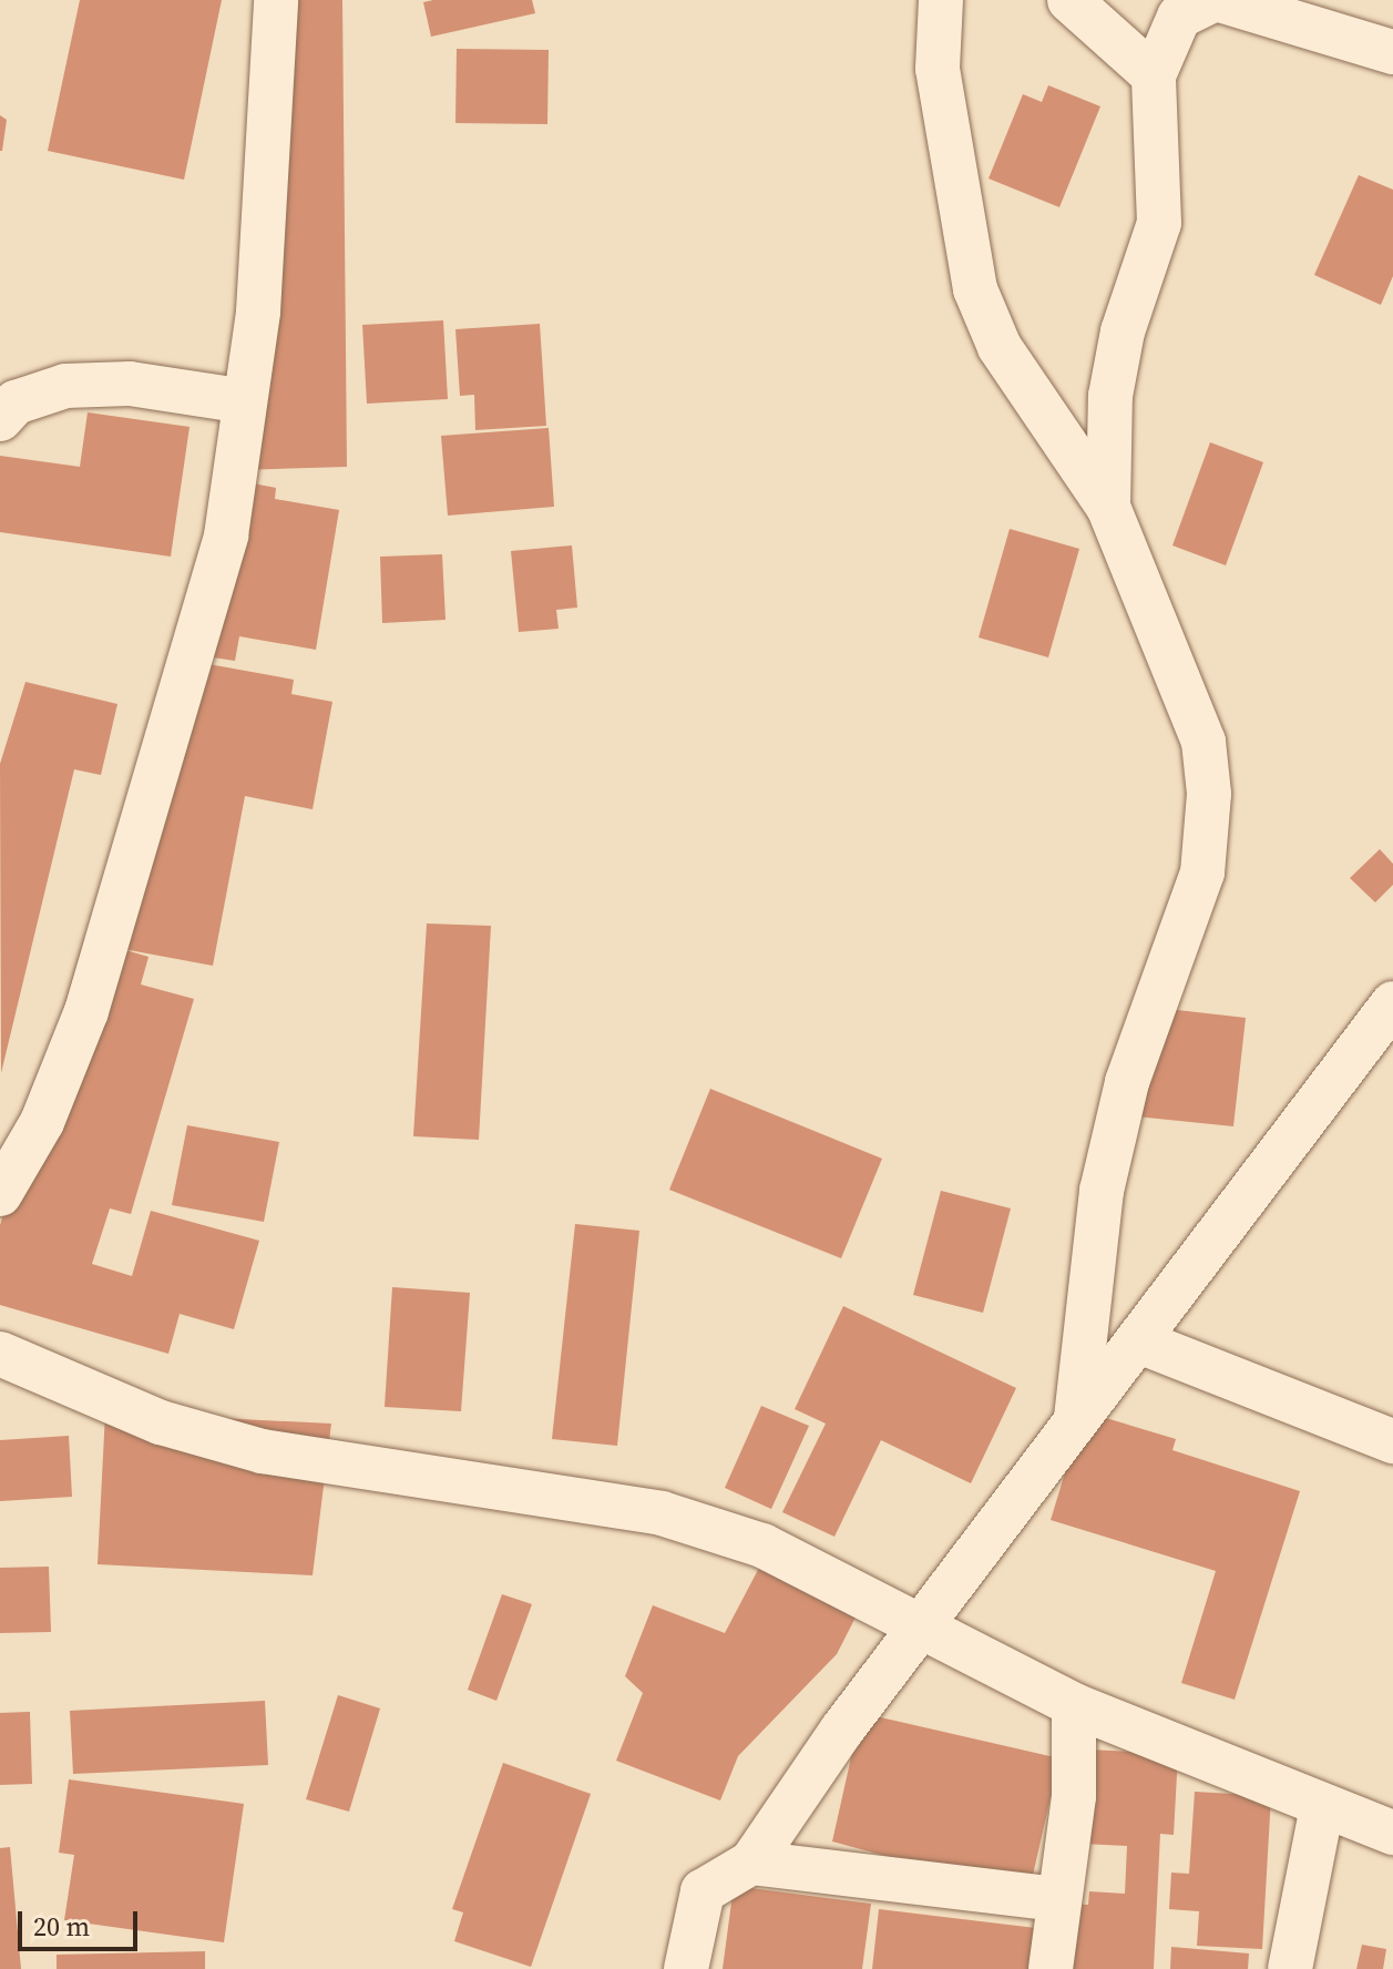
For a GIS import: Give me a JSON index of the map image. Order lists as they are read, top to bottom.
{
  "scale_bar": "20 m"
}
